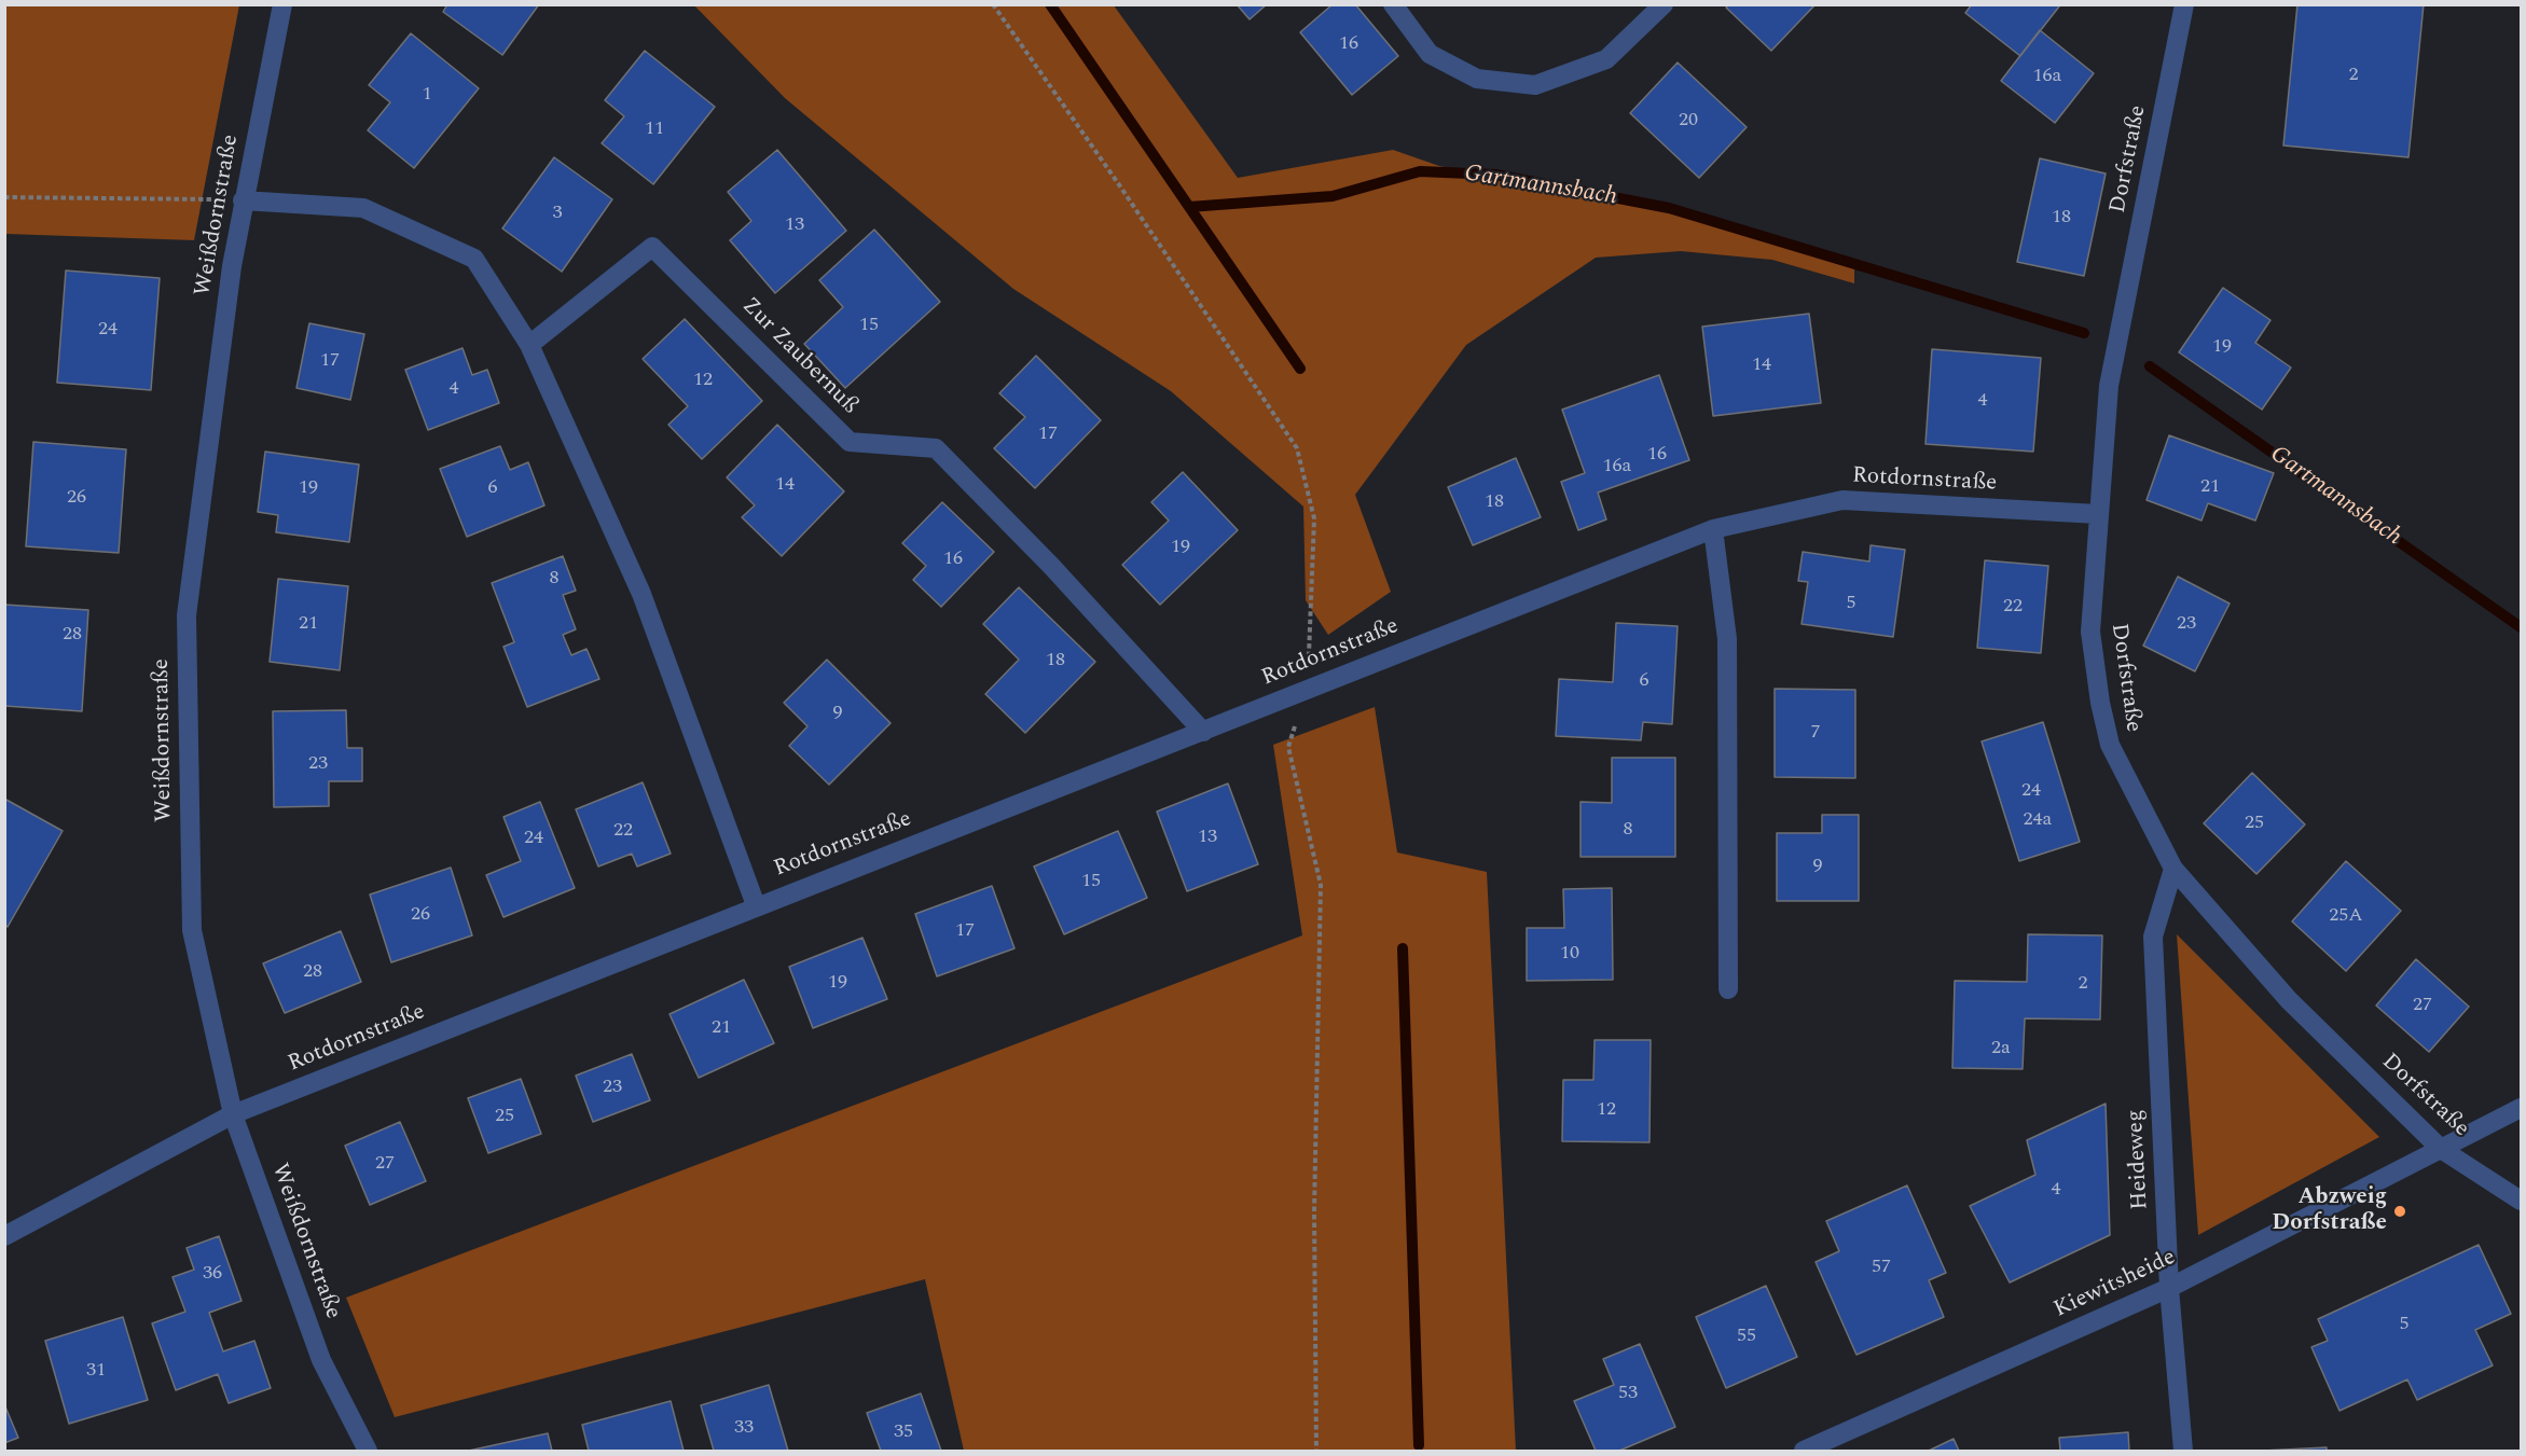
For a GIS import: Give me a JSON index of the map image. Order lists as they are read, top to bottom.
{
  "streets": {
    "street": [
      "Dorfstraße",
      "Weißdornstraße",
      "Zur Zaubernuß",
      "Rotdornstraße",
      "Heideweg",
      "Kiewitsheide"
    ]
  },
  "crossings": [
    ["Dorfstraße", "Rotdornstraße"],
    ["Dorfstraße", "Heideweg"],
    ["Dorfstraße", "Kiewitsheide"],
    ["Weißdornstraße", "Rotdornstraße"],
    ["Zur Zaubernuß", "Rotdornstraße"],
    ["Heideweg", "Kiewitsheide"]
  ],
  "water": ["Gartmannsbach"],
  "places": ["Abzweig Dorfstraße"],
  "house_numbers": [
    "16",
    "2",
    "16a",
    "1",
    "20",
    "11",
    "3",
    "18",
    "13",
    "15",
    "24",
    "19",
    "17",
    "14",
    "12",
    "4",
    "4",
    "17",
    "16",
    "16a",
    "14",
    "21",
    "19",
    "6",
    "26",
    "18",
    "19",
    "16",
    "8",
    "5",
    "22",
    "21",
    "23",
    "28",
    "18",
    "6",
    "9",
    "7",
    "23",
    "24",
    "24a",
    "25",
    "8",
    "22",
    "13",
    "24",
    "9",
    "15",
    "26",
    "25A",
    "17",
    "10",
    "28",
    "19",
    "2",
    "27",
    "21",
    "2a",
    "23",
    "12",
    "25",
    "27",
    "4",
    "57",
    "36",
    "5",
    "55",
    "31",
    "53",
    "33",
    "35"
  ]
}
